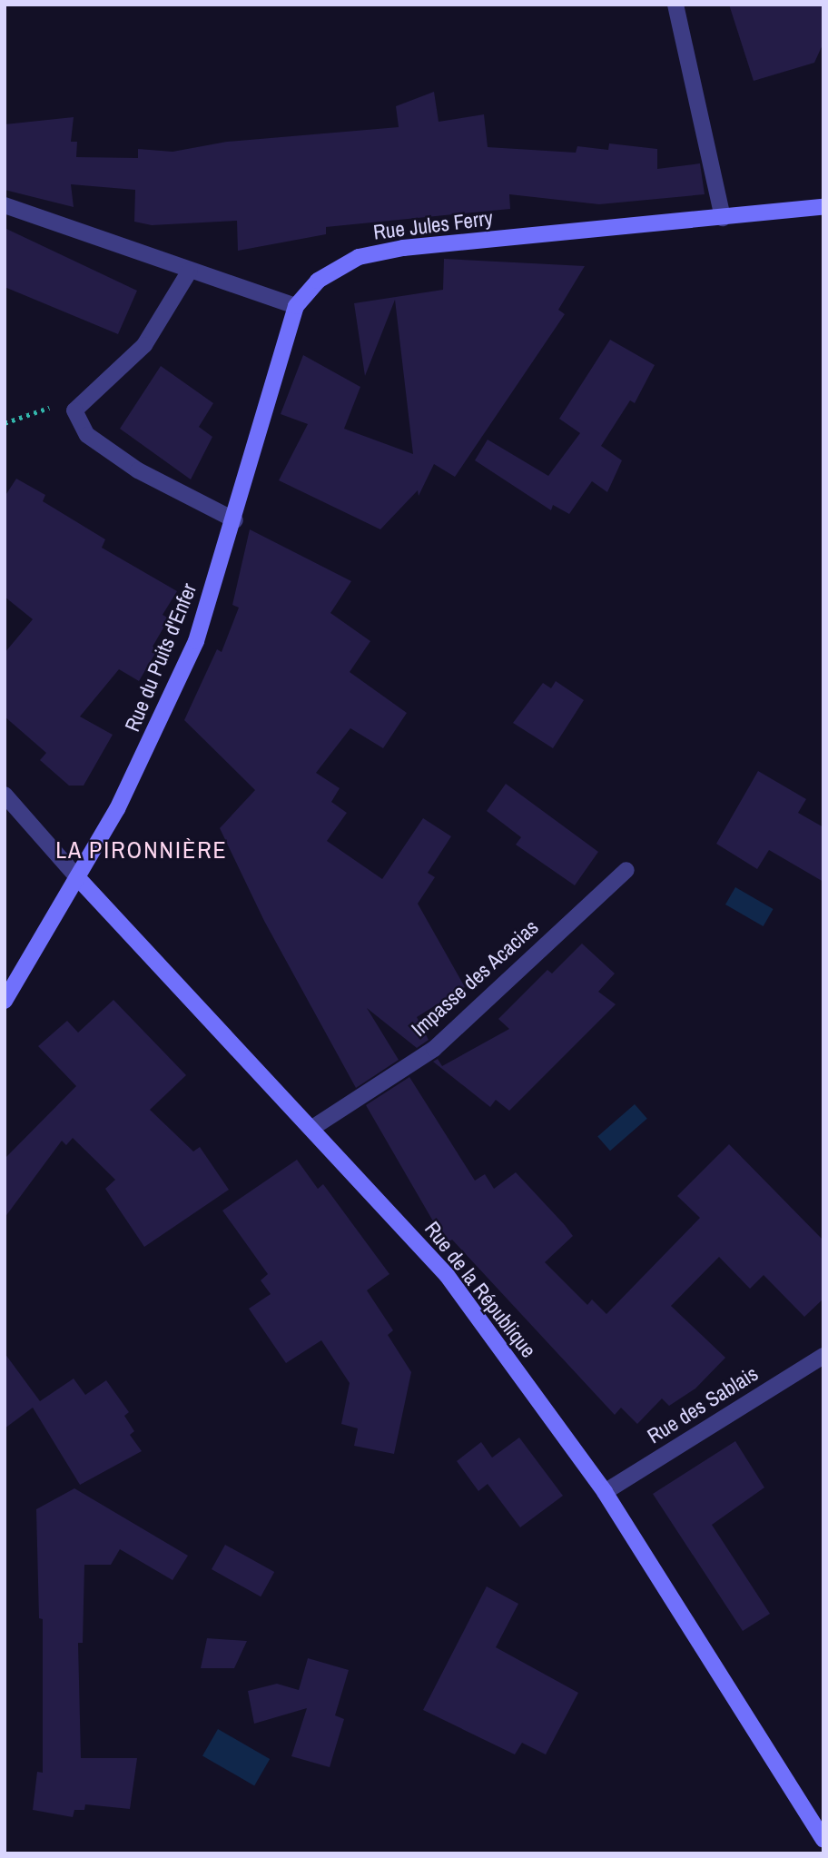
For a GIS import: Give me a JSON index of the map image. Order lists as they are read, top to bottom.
{
  "streets": {
    "street": [
      "Rue Jules Ferry",
      "Rue du Puits d'Enfer",
      "Impasse des Acacias",
      "Rue de la République",
      "Rue des Sablais"
    ]
  },
  "crossings": [
    ["Rue Jules Ferry", "Rue du Puits d'Enfer"],
    ["Rue du Puits d'Enfer", "Rue de la République"],
    ["Impasse des Acacias", "Rue de la République"],
    ["Rue de la République", "Rue des Sablais"]
  ],
  "districts": ["LA PIRONNIÈRE"]
}
